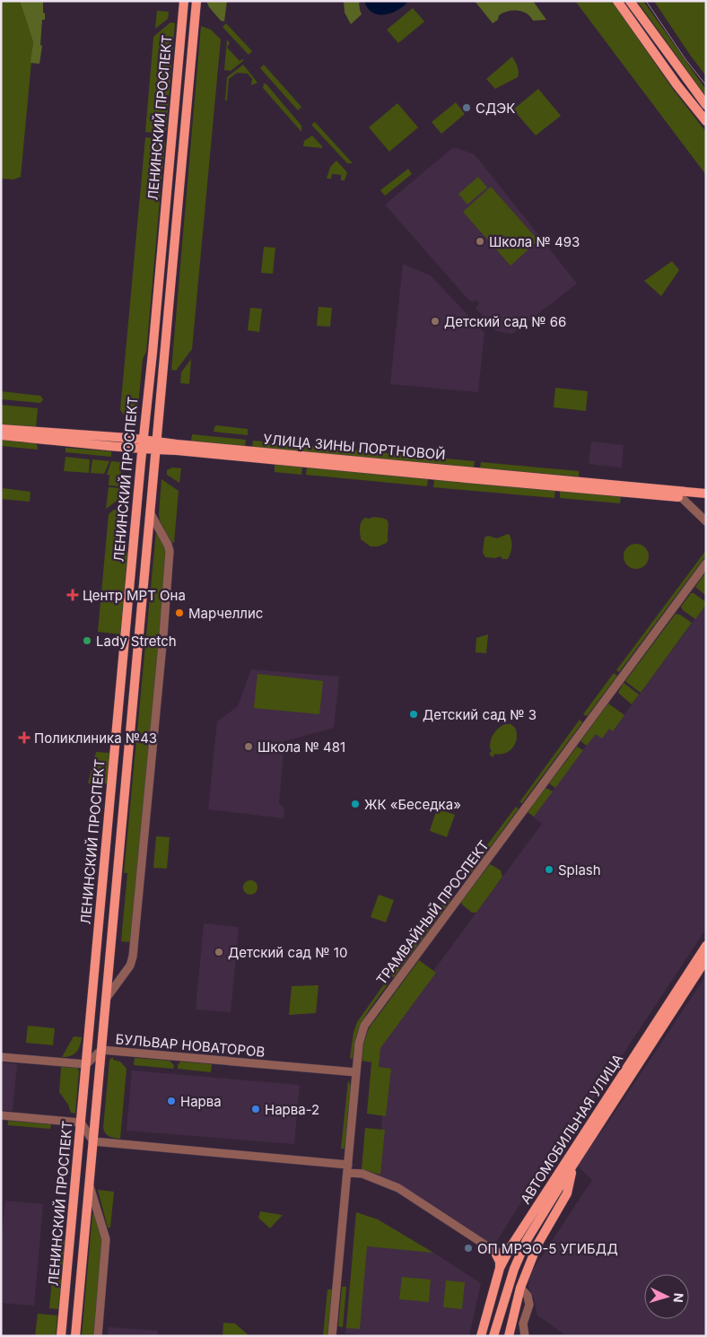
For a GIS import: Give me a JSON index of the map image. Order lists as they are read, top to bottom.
{
  "streets": {
    "main road": ["ЛЕНИНСКИЙ ПРОСПЕКТ", "УЛИЦА ЗИНЫ ПОРТНОВОЙ", "АВТОМОБИЛЬНАЯ УЛИЦА"],
    "street": ["ТРАМВАЙНЫЙ ПРОСПЕКТ", "БУЛЬВАР НОВАТОРОВ"]
  },
  "crossings": [
    ["ЛЕНИНСКИЙ ПРОСПЕКТ", "УЛИЦА ЗИНЫ ПОРТНОВОЙ"],
    ["ЛЕНИНСКИЙ ПРОСПЕКТ", "БУЛЬВАР НОВАТОРОВ"],
    ["ТРАМВАЙНЫЙ ПРОСПЕКТ", "БУЛЬВАР НОВАТОРОВ"]
  ],
  "places": {
    "other": [
      "СДЭК",
      "Школа № 493",
      "Детский сад № 66",
      "Марчеллис",
      "Lady Stretch",
      "Детский сад № 3",
      "Школа № 481",
      "ЖК «Беседка»",
      "Splash",
      "Детский сад № 10",
      "Нарва",
      "Нарва-2",
      "ОП МРЭО-5 УГИБДД"
    ],
    "health": ["Центр МРТ Она", "Поликлиника №43"]
  },
  "north": "right"
}
